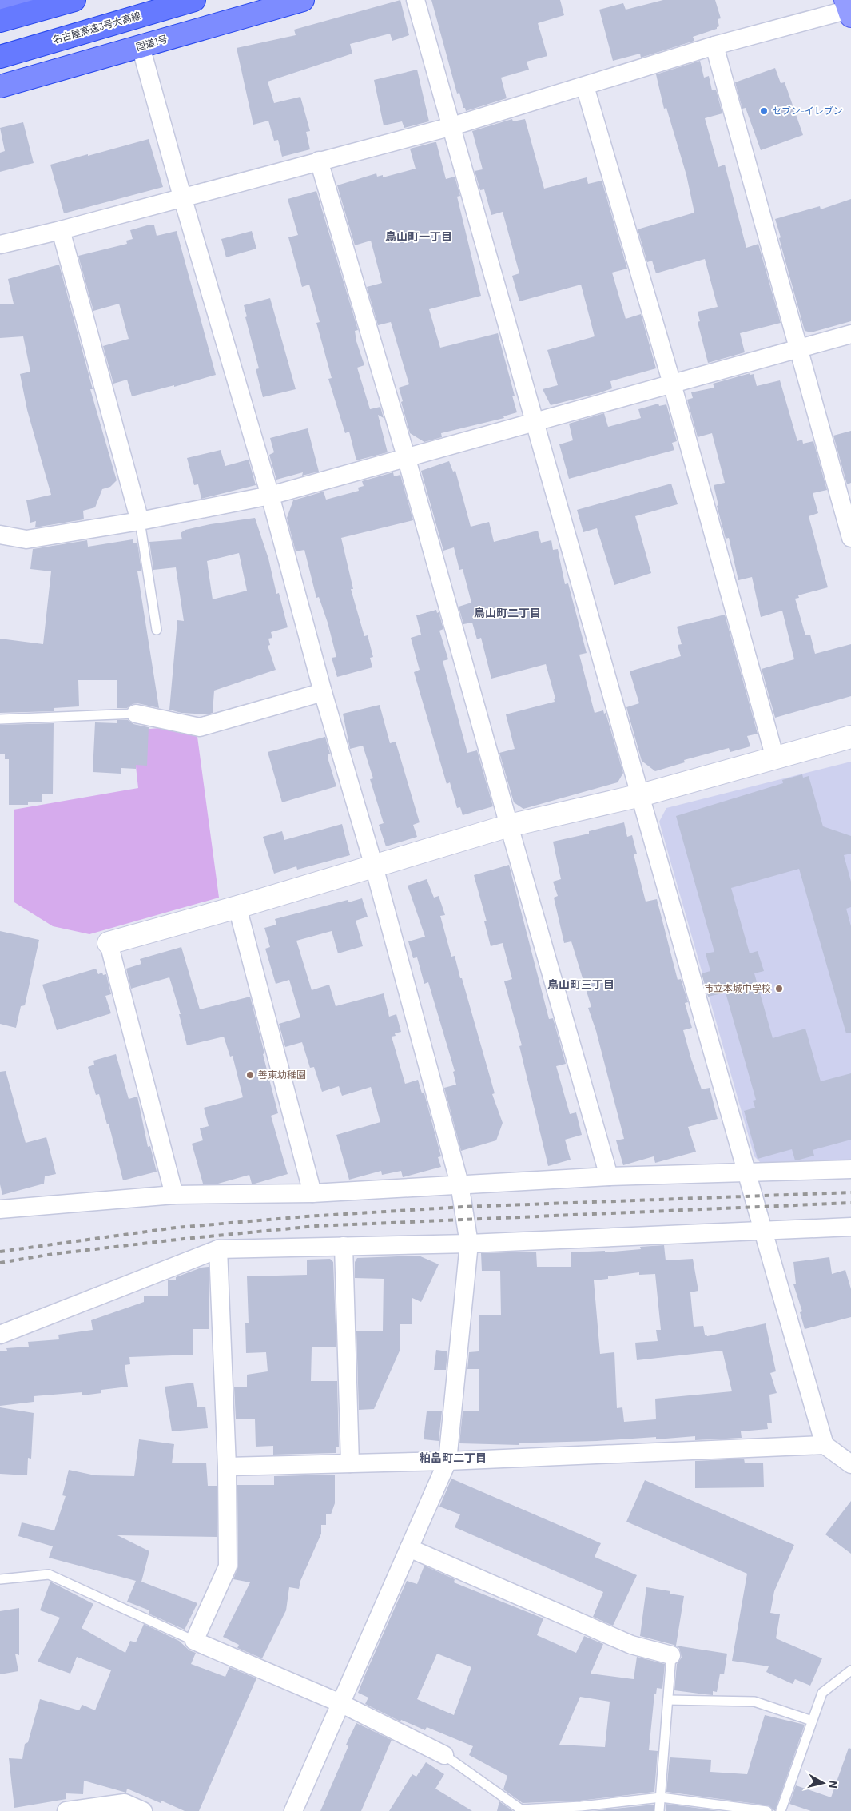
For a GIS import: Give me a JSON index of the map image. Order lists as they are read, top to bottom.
{
  "streets": {
    "highway": ["名古屋高速3号大高線", "国道1号"]
  },
  "districts": [
    "鳥山町一丁目",
    "鳥山町二丁目",
    "鳥山町三丁目",
    "粕畠町二丁目"
  ],
  "places": ["セブン-イレブン", "市立本城中学校", "善東幼稚園"],
  "north": "right"
}
